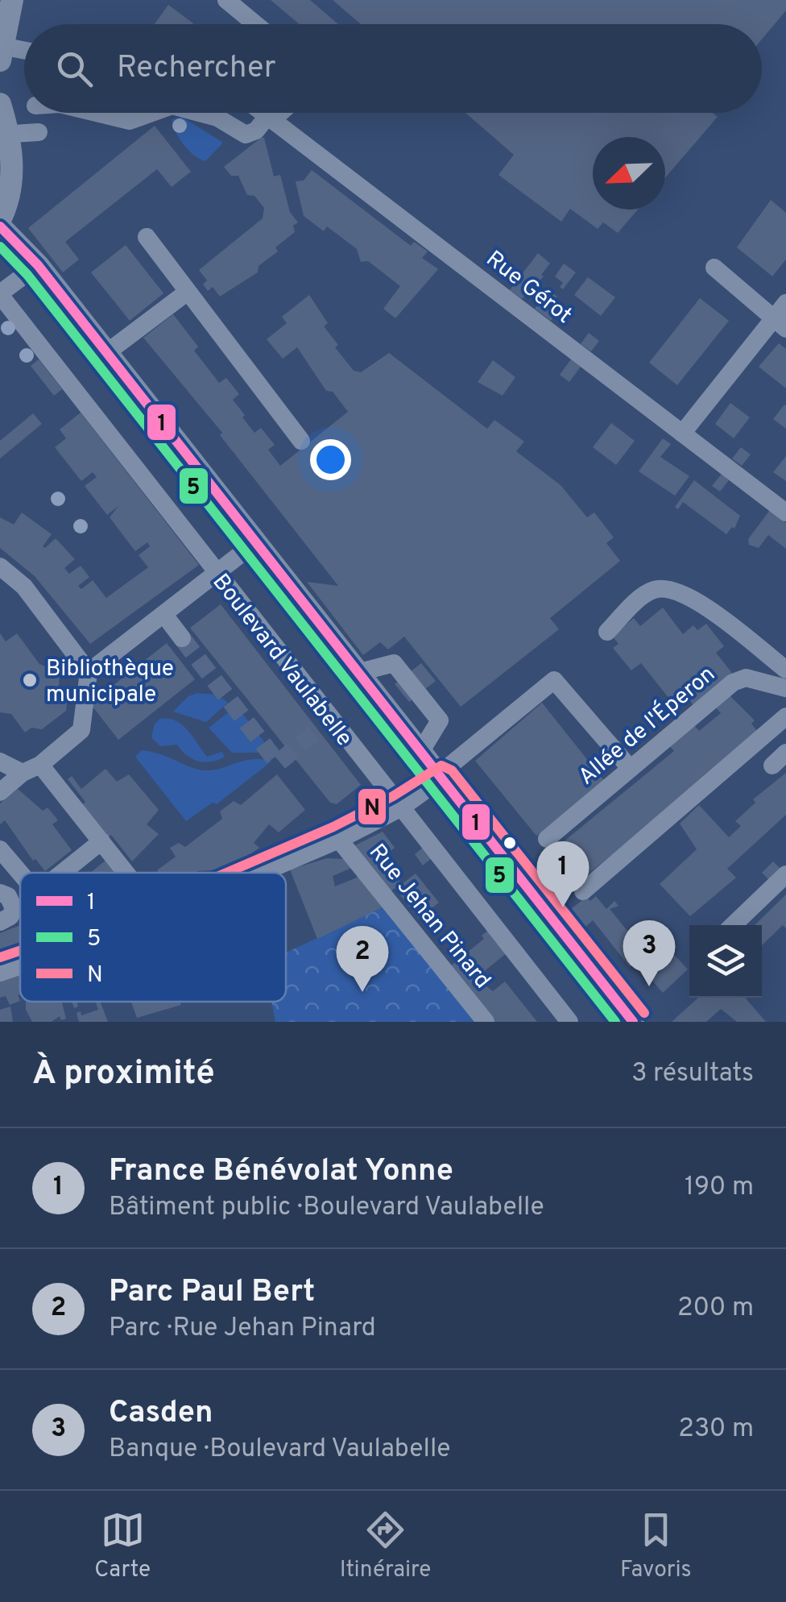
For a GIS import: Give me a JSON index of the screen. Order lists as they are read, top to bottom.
{
  "streets": {
    "street": [
      "Rue Gérot",
      "Boulevard Vaulabelle",
      "Allée de l'Éperon",
      "Rue Jehan Pinard"
    ]
  },
  "places": ["Bibliothèque municipale"],
  "lines": ["transit line 1", "transit line 5", "transit line N"],
  "legend": ["1", "5", "N"],
  "north": "bottom left",
  "page": {
    "search": "Rechercher",
    "pins": ["1", "3", "2"],
    "heading": ["À proximité", "3 résultats"],
    "list": [
      {
        "mark": "1",
        "name": "France Bénévolat Yonne",
        "note": "Bâtiment public · Boulevard Vaulabelle",
        "value": "190 m"
      },
      {
        "mark": "2",
        "name": "Parc Paul Bert",
        "note": "Parc · Rue Jehan Pinard",
        "value": "200 m"
      },
      {
        "mark": "3",
        "name": "Casden",
        "note": "Banque · Boulevard Vaulabelle",
        "value": "230 m"
      }
    ],
    "nav": ["Carte", "Itinéraire", "Favoris"]
  }
}
